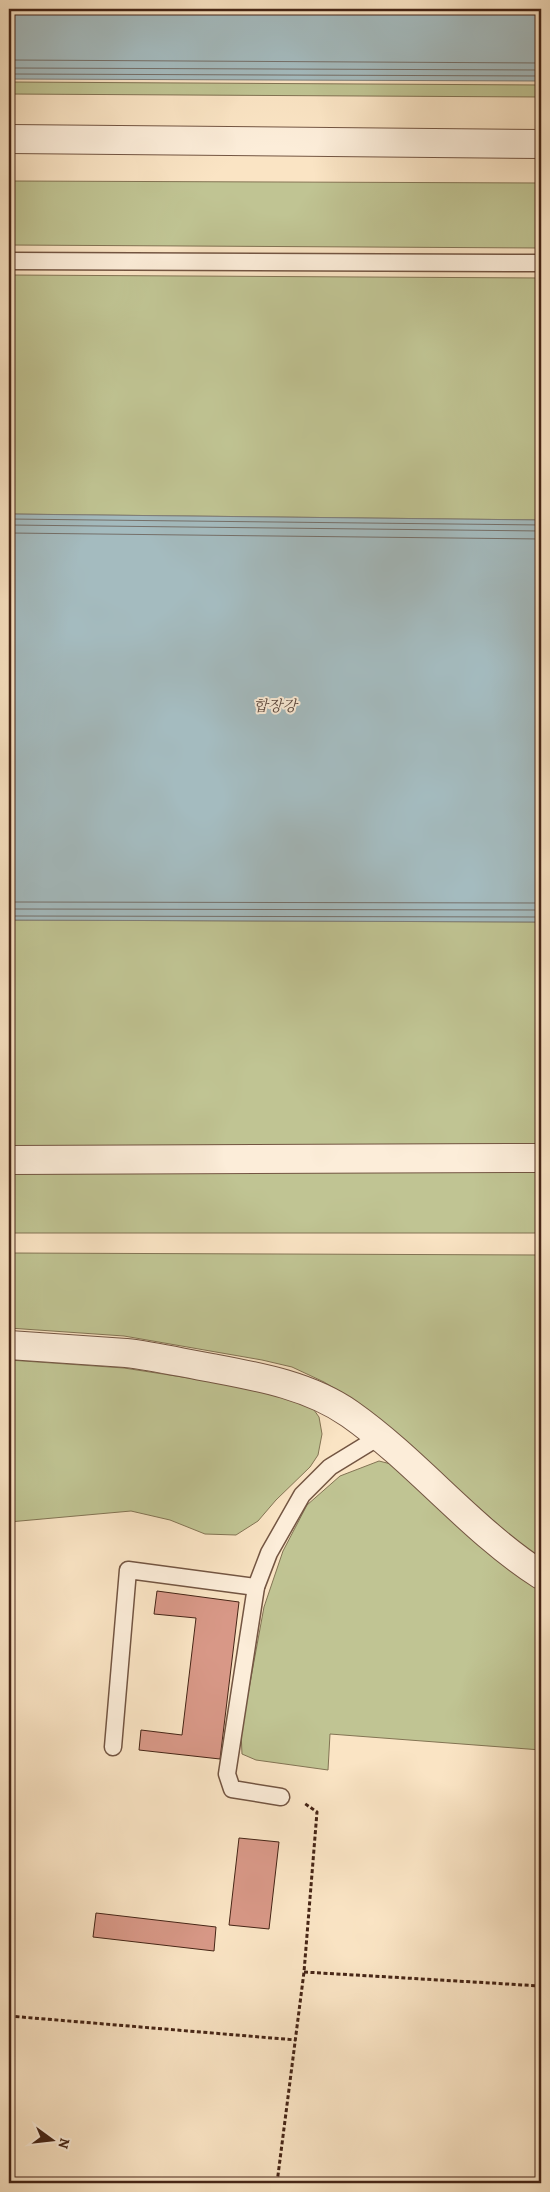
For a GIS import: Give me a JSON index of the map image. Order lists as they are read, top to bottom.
{
  "water": ["합장강"],
  "north": "right"
}
